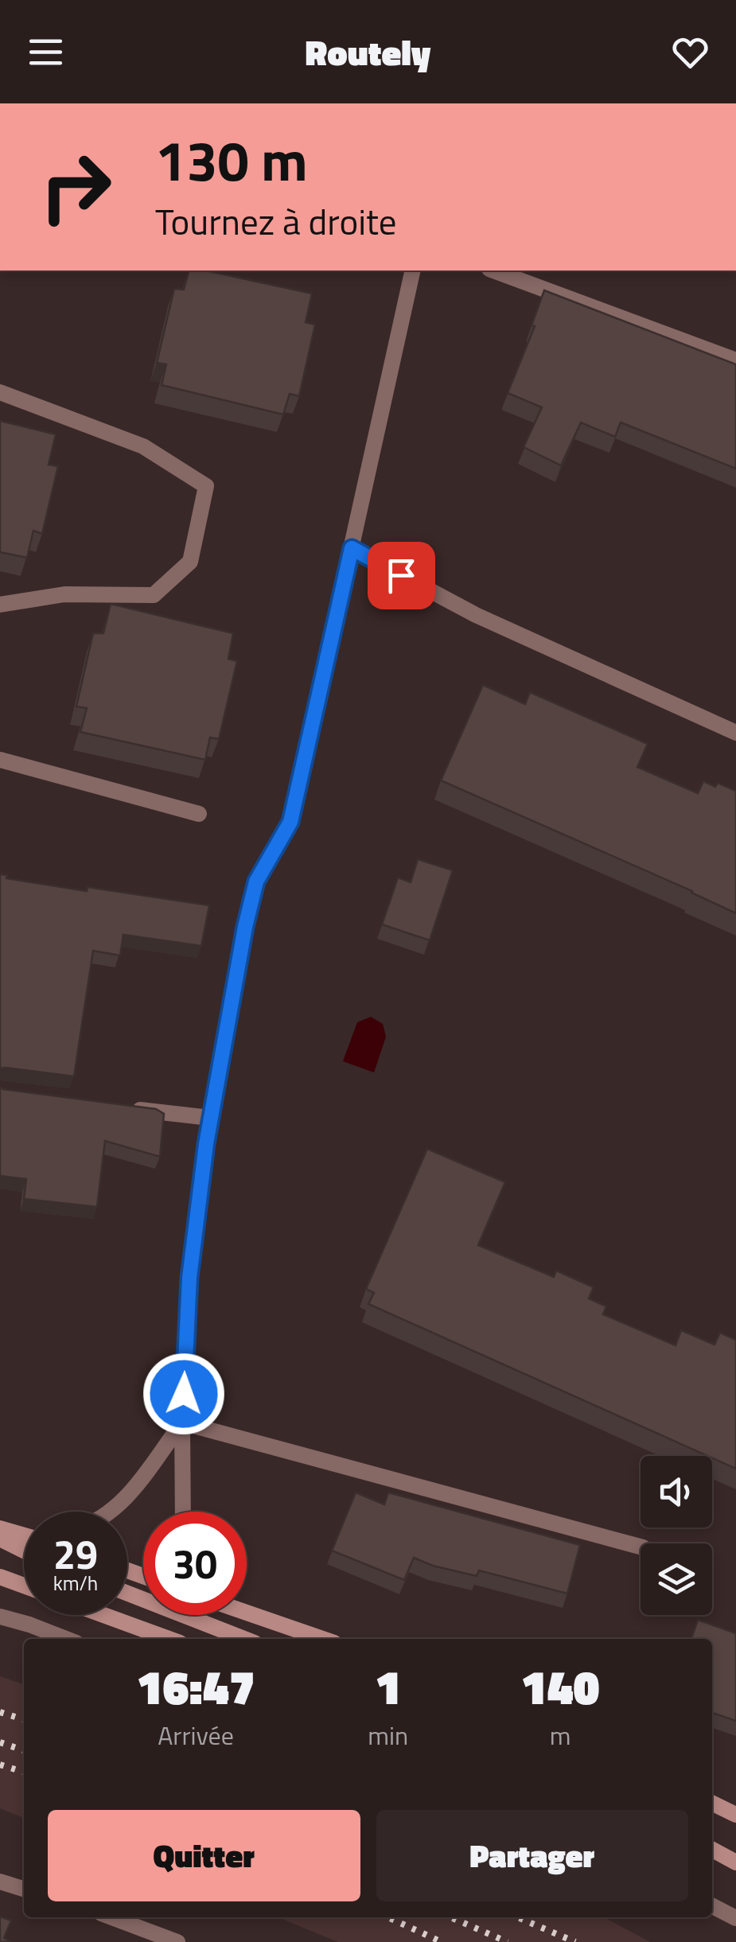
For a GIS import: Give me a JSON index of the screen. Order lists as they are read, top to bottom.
{
  "page": {
    "header": "Routely",
    "turn": ["130 m", "Tournez à droite"],
    "speed": "29 km/h",
    "limit": "30",
    "eta": [
      "16:47",
      "Arrivée",
      "1",
      "min",
      "140",
      "m"
    ],
    "buttons": ["Quitter", "Partager"]
  }
}
